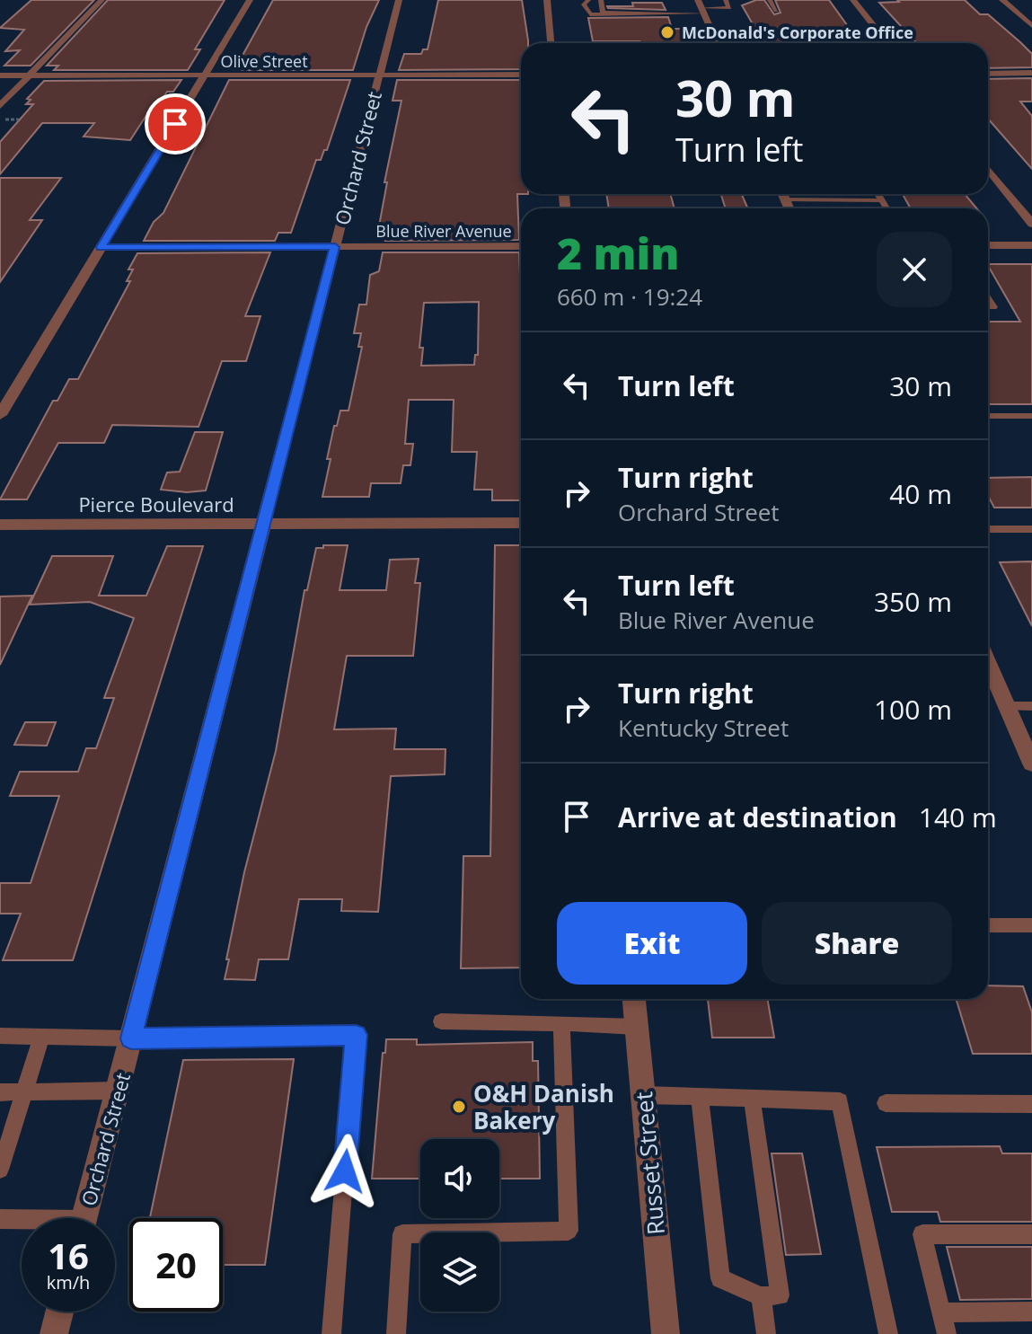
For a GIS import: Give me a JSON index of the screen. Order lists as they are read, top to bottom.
{
  "streets": {
    "street": [
      "Olive Street",
      "Orchard Street",
      "Blue River Avenue",
      "Pierce Boulevard",
      "Russet Street"
    ]
  },
  "crossings": [
    ["Olive Street", "Orchard Street"],
    ["Orchard Street", "Blue River Avenue"],
    ["Orchard Street", "Pierce Boulevard"]
  ],
  "places": ["McDonald's Corporate Office", "O&H Danish Bakery"],
  "page": {
    "turn": ["30 m", "Turn left"],
    "heading": ["2 min", "660 m · 19:24"],
    "list": [
      {
        "name": "Turn left",
        "value": "30 m"
      },
      {
        "name": "Turn right",
        "note": "Orchard Street",
        "value": "40 m"
      },
      {
        "name": "Turn left",
        "note": "Blue River Avenue",
        "value": "350 m"
      },
      {
        "name": "Turn right",
        "note": "Kentucky Street",
        "value": "100 m"
      },
      {
        "name": "Arrive at destination",
        "value": "140 m"
      }
    ],
    "buttons": ["Exit", "Share"],
    "speed": "16 km/h",
    "limit": "20"
  }
}
